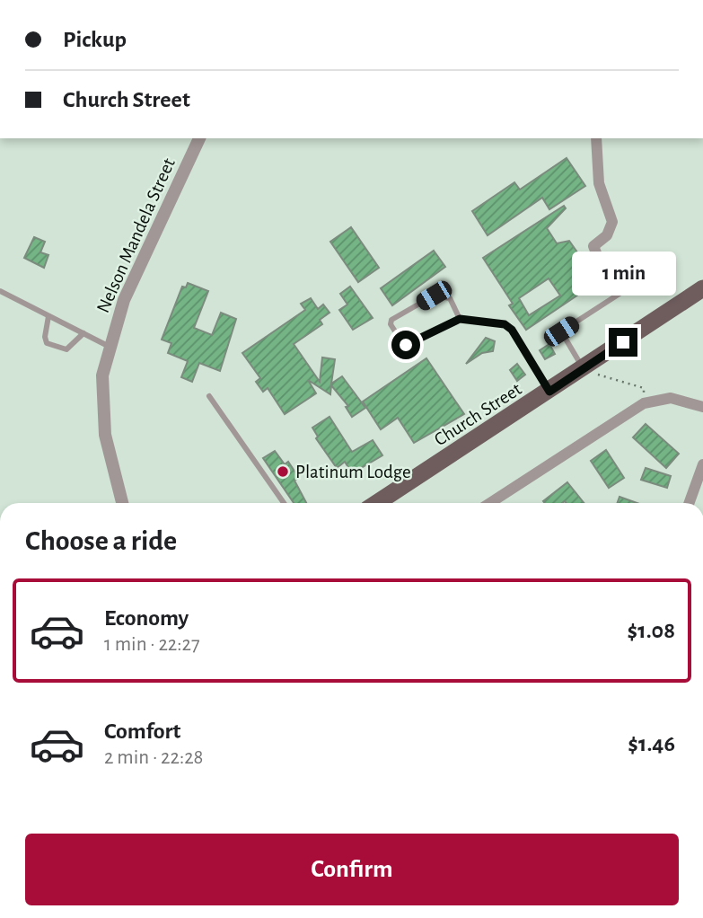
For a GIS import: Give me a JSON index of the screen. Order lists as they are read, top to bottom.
{
  "streets": {
    "main road": ["Church Street"],
    "street": ["Nelson Mandela Street"]
  },
  "places": ["Platinum Lodge"],
  "page": {
    "banner": ["Pickup", "Church Street"],
    "bubble": "1 min",
    "heading": "Choose a ride",
    "list": [
      {
        "name": "Economy",
        "note": "1 min · 22:27",
        "value": "$1.08"
      },
      {
        "name": "Comfort",
        "note": "2 min · 22:28",
        "value": "$1.46"
      }
    ],
    "buttons": "Confirm"
  }
}
